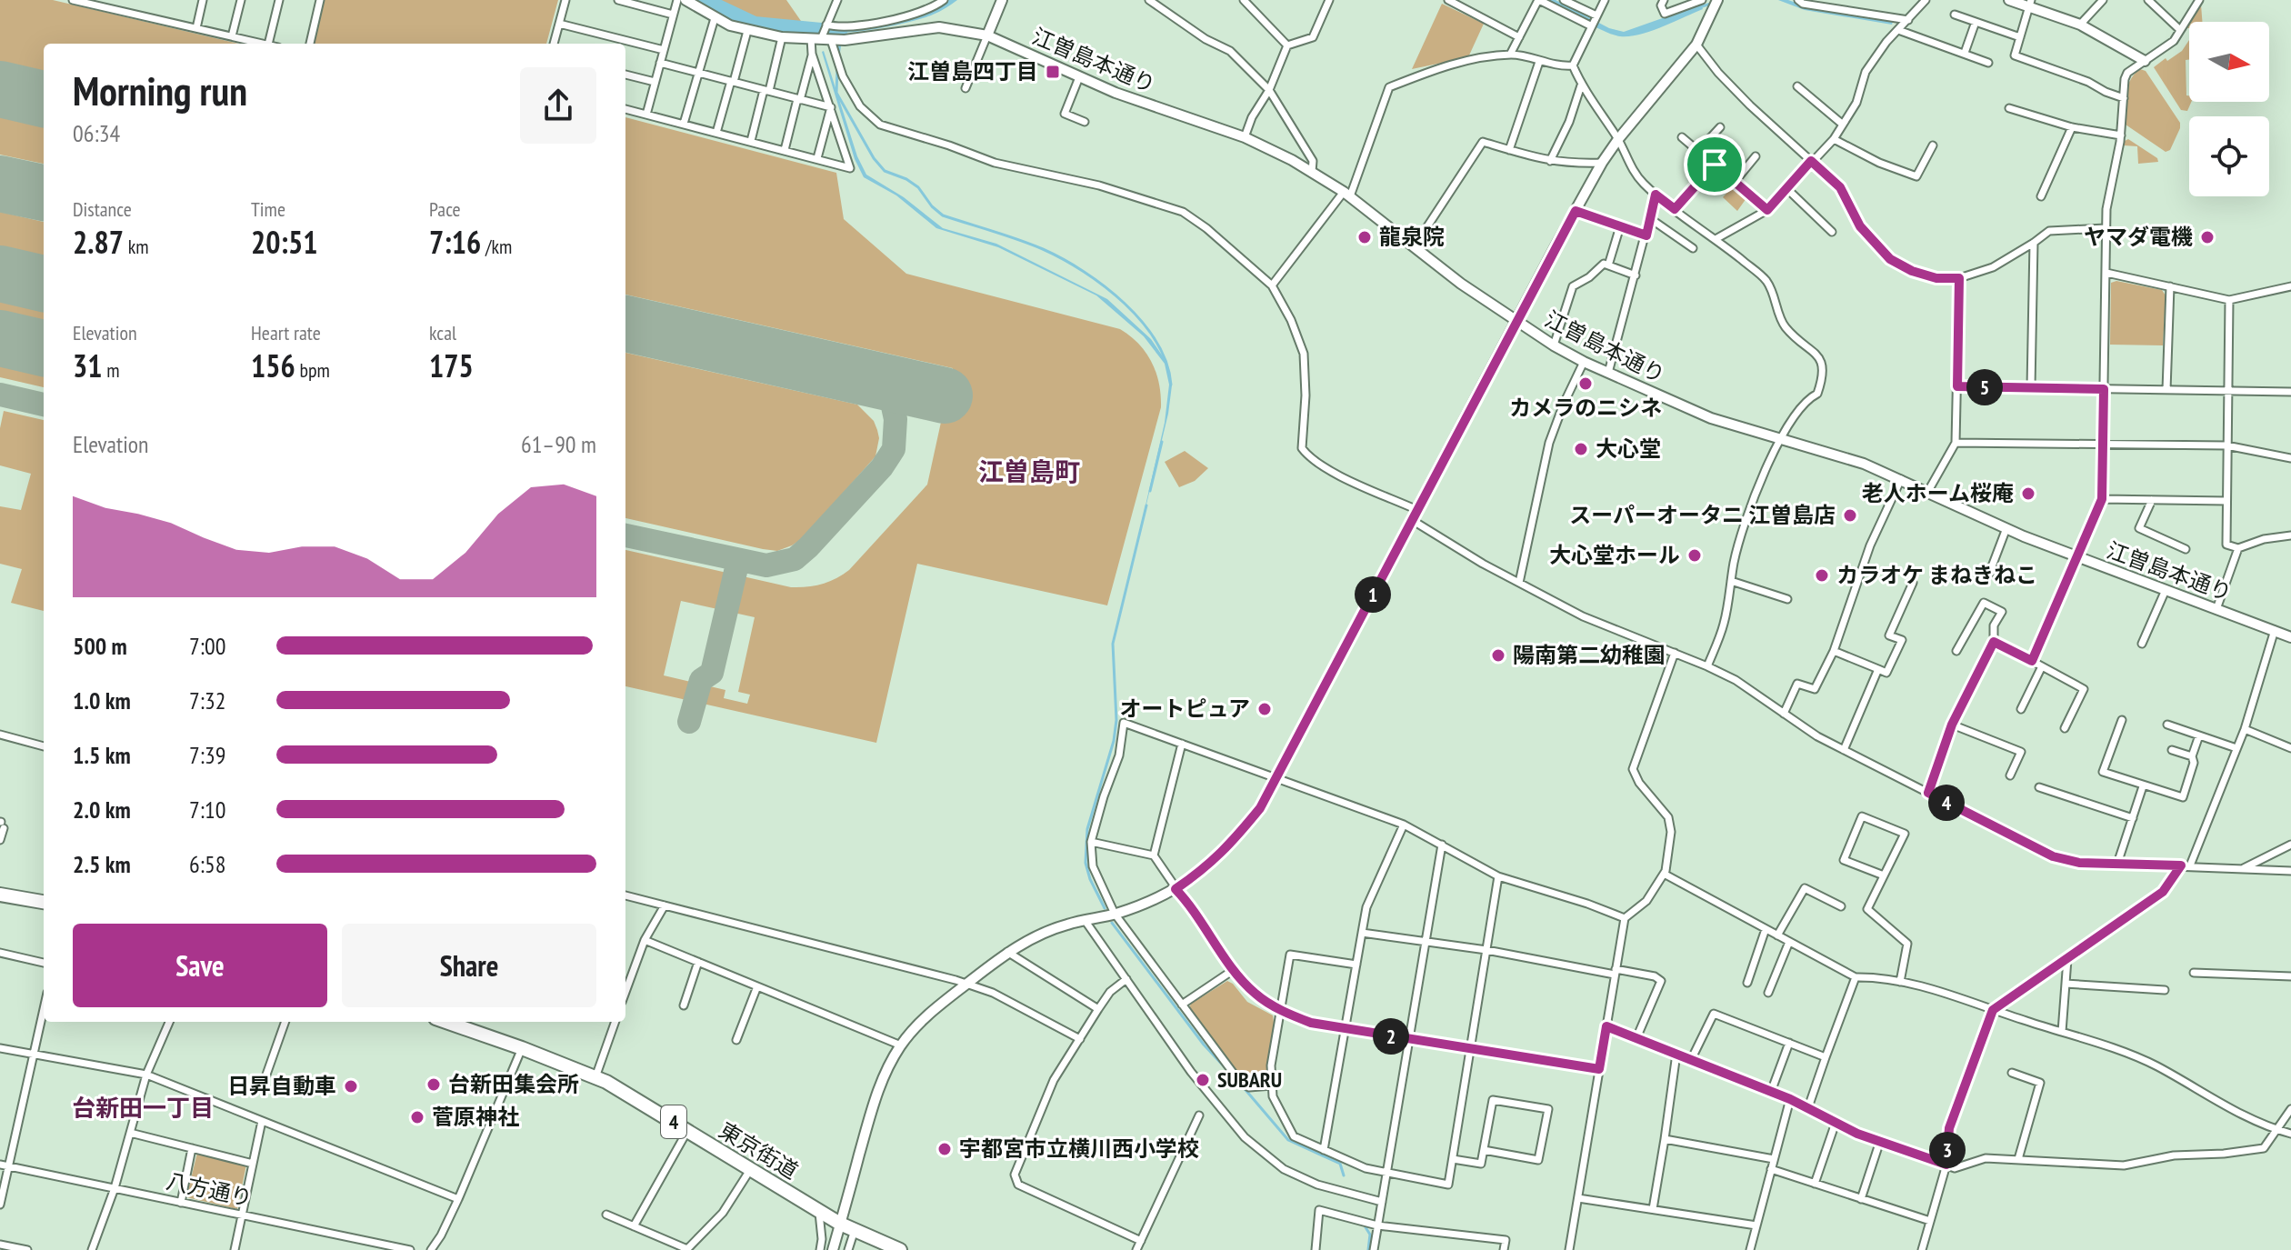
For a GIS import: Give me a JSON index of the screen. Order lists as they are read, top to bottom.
{
  "streets": {
    "highway": ["4", "東京街道"],
    "street": ["江曽島本通り", "八方通り"]
  },
  "districts": ["江曽島町", "台新田一丁目"],
  "places": {
    "transit": ["江曽島四丁目"],
    "other": [
      "龍泉院",
      "ヤマダ電機",
      "カメラのニシネ",
      "大心堂",
      "老人ホーム桜庵",
      "スーパーオータニ 江曽島店",
      "大心堂ホール",
      "カラオケ まねきねこ",
      "陽南第二幼稚園",
      "オートピュア",
      "SUBARU",
      "台新田集会所",
      "日昇自動車",
      "菅原神社",
      "宇都宮市立横川西小学校"
    ]
  },
  "north": "right",
  "page": {
    "heading": ["Morning run", "06:34"],
    "stats": [
      ["Distance", "2.87 km"],
      ["Time", "20:51"],
      ["Pace", "7:16 /km"],
      ["Elevation", "31 m"],
      ["Heart rate", "156 bpm"],
      ["kcal", "175"]
    ],
    "pins": [
      "5",
      "1",
      "4",
      "2",
      "3"
    ],
    "chart": ["Elevation", "61–90 m"],
    "list": [
      {
        "name": "500 m",
        "note": "7:00"
      },
      {
        "name": "1.0 km",
        "note": "7:32"
      },
      {
        "name": "1.5 km",
        "note": "7:39"
      },
      {
        "name": "2.0 km",
        "note": "7:10"
      },
      {
        "name": "2.5 km",
        "note": "6:58"
      }
    ],
    "buttons": ["Save", "Share"]
  }
}
